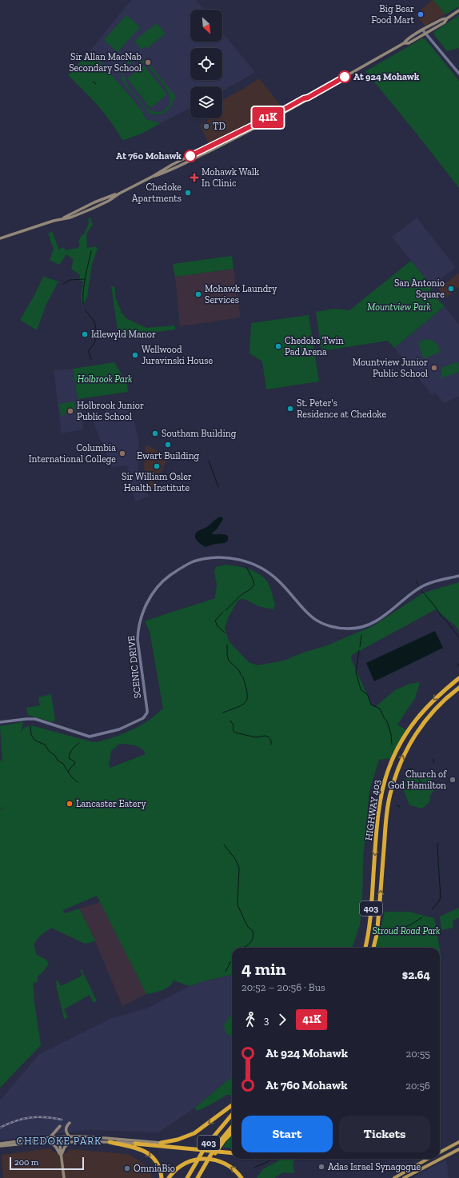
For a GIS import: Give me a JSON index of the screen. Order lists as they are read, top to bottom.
{
  "streets": {
    "highway": ["HIGHWAY 403", "403"],
    "street": ["SCENIC DRIVE"]
  },
  "districts": ["CHEDOKE PARK"],
  "parks": ["Mountview Park", "Holbrook Park", "Stroud Road Park"],
  "places": {
    "other": [
      "Big Bear Food Mart",
      "Sir Allan MacNab Secondary School",
      "At 924 Mohawk",
      "TD",
      "At 760 Mohawk",
      "Chedoke Apartments",
      "San Antonio Square",
      "Mohawk Laundry Services",
      "Idlewyld Manor",
      "Chedoke Twin Pad Arena",
      "Wellwood Juravinski House",
      "Mountview Junior Public School",
      "St. Peter's Residence at Chedoke",
      "Holbrook Junior Public School",
      "Southam Building",
      "Ewart Building",
      "Columbia International College",
      "Sir William Osler Health Institute",
      "Church of God Hamilton",
      "Lancaster Eatery",
      "Adas Israel Synagogue",
      "OmniaBio"
    ],
    "health": ["Mohawk Walk In Clinic"]
  },
  "lines": ["bus line 41K"],
  "scale_bar": "200 m",
  "north": "bottom right",
  "page": {
    "on_map": "41K",
    "heading": ["4 min", "20:52 – 20:56 · Bus", "$2.64"],
    "legs": ["3", "41K"],
    "list": [
      {
        "name": "At 924 Mohawk",
        "value": "20:55"
      },
      {
        "name": "At 760 Mohawk",
        "value": "20:56"
      }
    ],
    "buttons": ["Start", "Tickets"],
    "scale": "200 m"
  }
}
